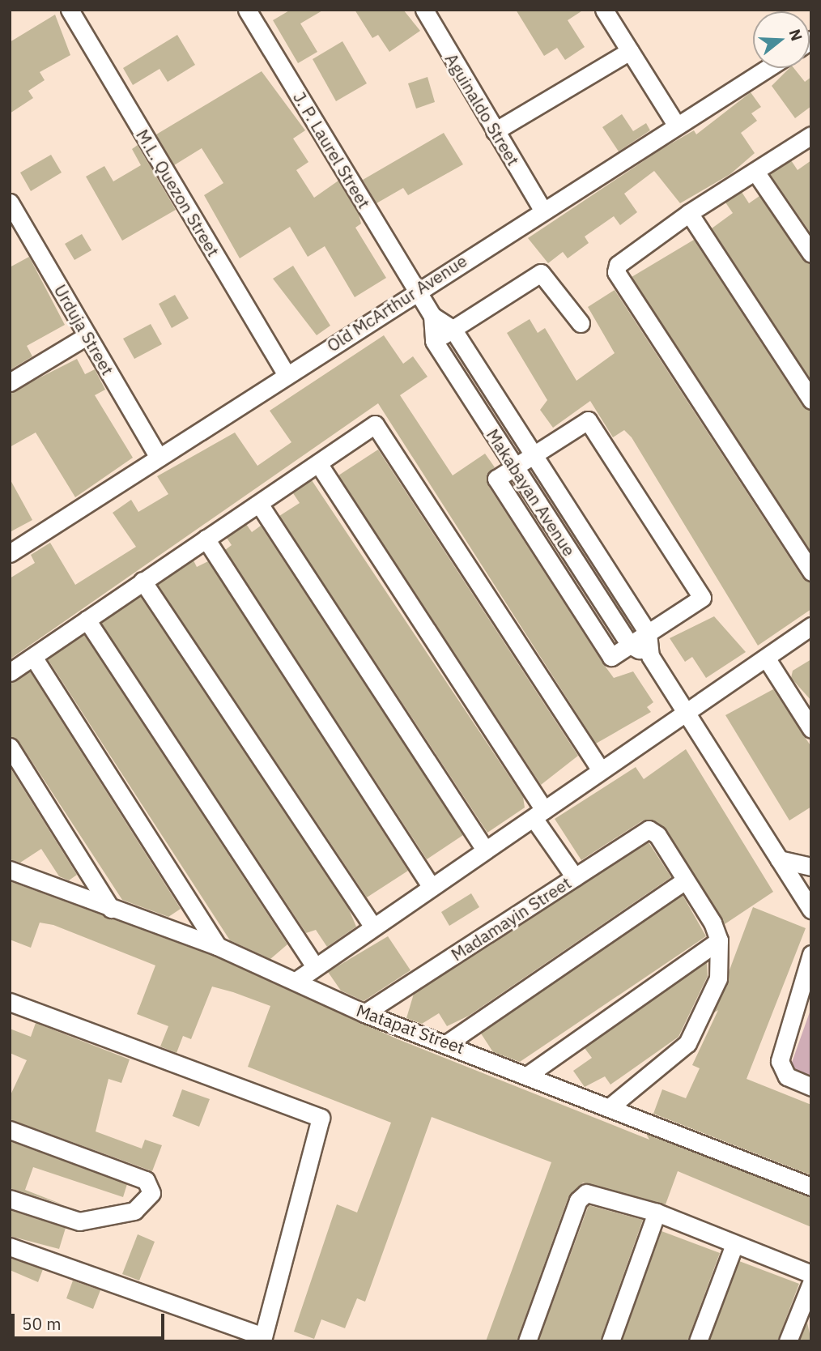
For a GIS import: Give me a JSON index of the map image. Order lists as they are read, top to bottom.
{
  "streets": {
    "street": [
      "Aguinaldo Street",
      "J. P. Laurel Street",
      "M.L. Quezon Street",
      "Old McArthur Avenue",
      "Urduja Street",
      "Makabayan Avenue",
      "Madamayin Street",
      "Matapat Street"
    ]
  },
  "crossings": [
    ["Aguinaldo Street", "Old McArthur Avenue"],
    ["J. P. Laurel Street", "Old McArthur Avenue"],
    ["J. P. Laurel Street", "Makabayan Avenue"],
    ["M.L. Quezon Street", "Old McArthur Avenue"],
    ["Old McArthur Avenue", "Urduja Street"],
    ["Old McArthur Avenue", "Makabayan Avenue"],
    ["Madamayin Street", "Matapat Street"]
  ],
  "scale_bar": "50 m",
  "north": "right"
}
